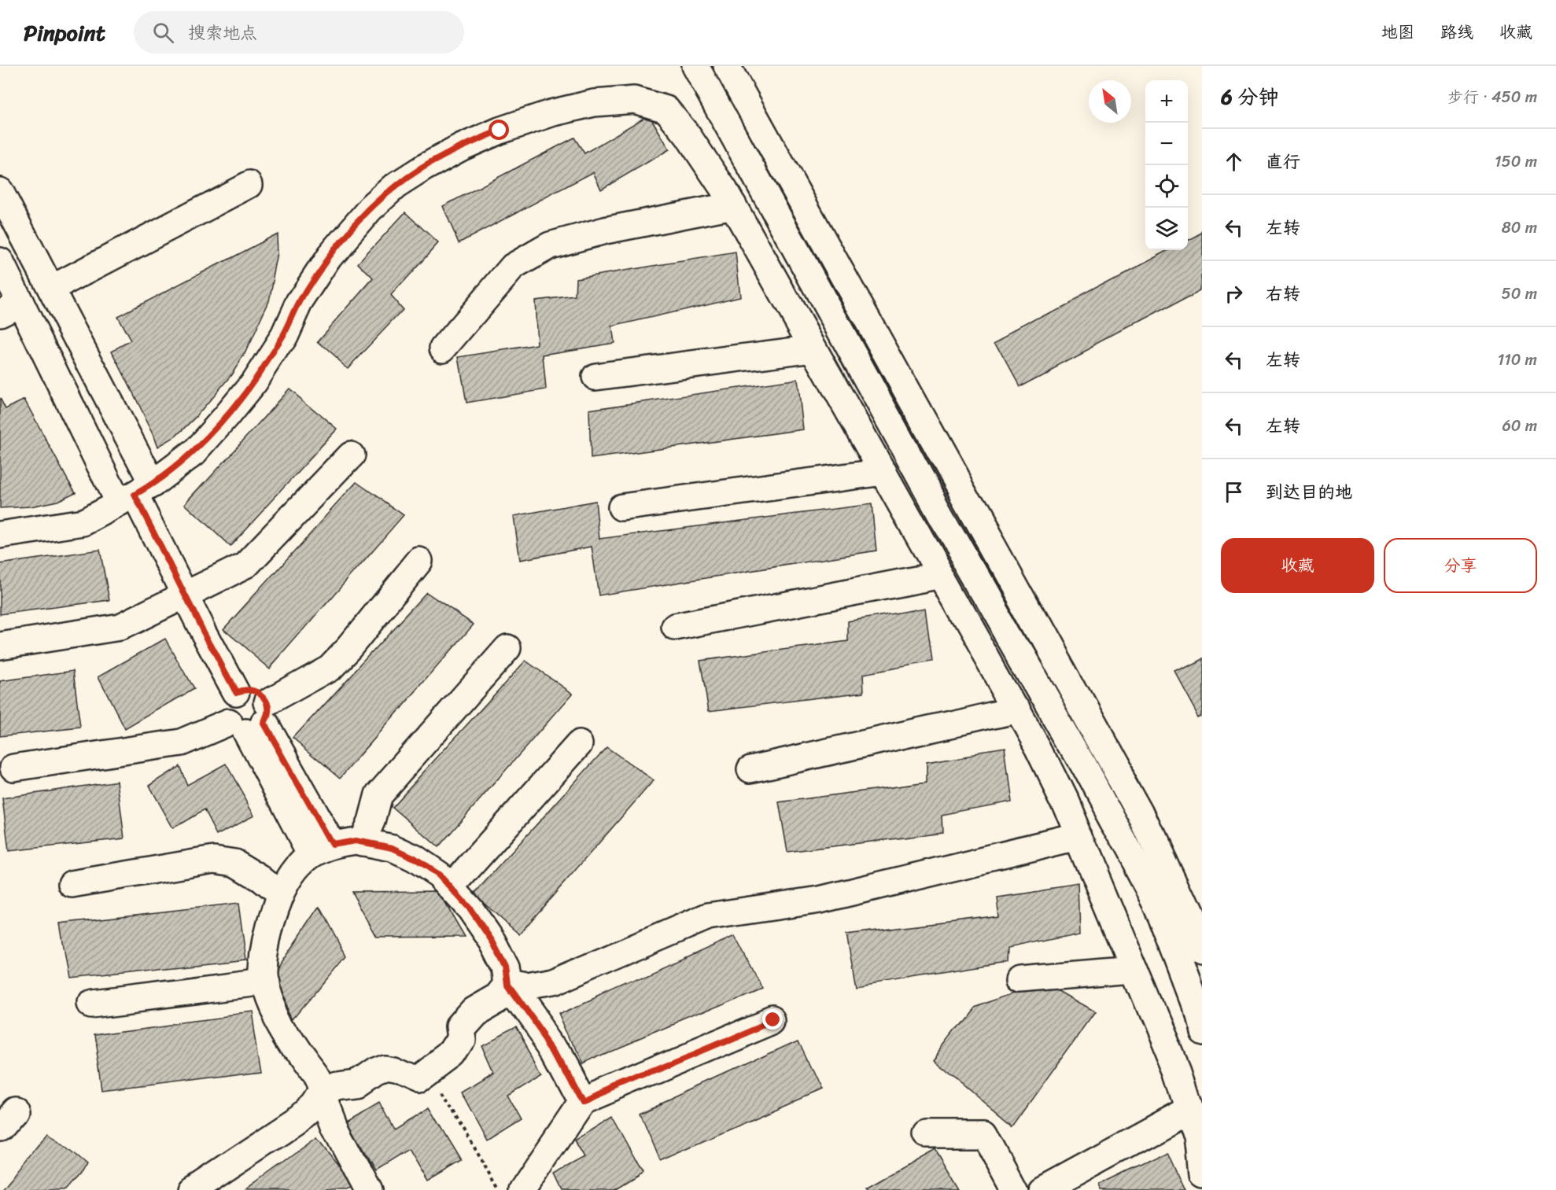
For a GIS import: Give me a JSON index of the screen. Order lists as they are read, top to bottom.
{
  "north": "top left",
  "page": {
    "header": "Pinpoint",
    "search": "搜索地点",
    "nav": ["地图", "路线", "收藏"],
    "heading": ["6 分钟", "步行 · 450 m"],
    "map_buttons": ["+", "−"],
    "list": [
      ["直行", "150 m"],
      ["左转", "80 m"],
      ["右转", "50 m"],
      ["左转", "110 m"],
      ["左转", "60 m"],
      "到达目的地"
    ],
    "buttons": ["收藏", "分享"]
  }
}
